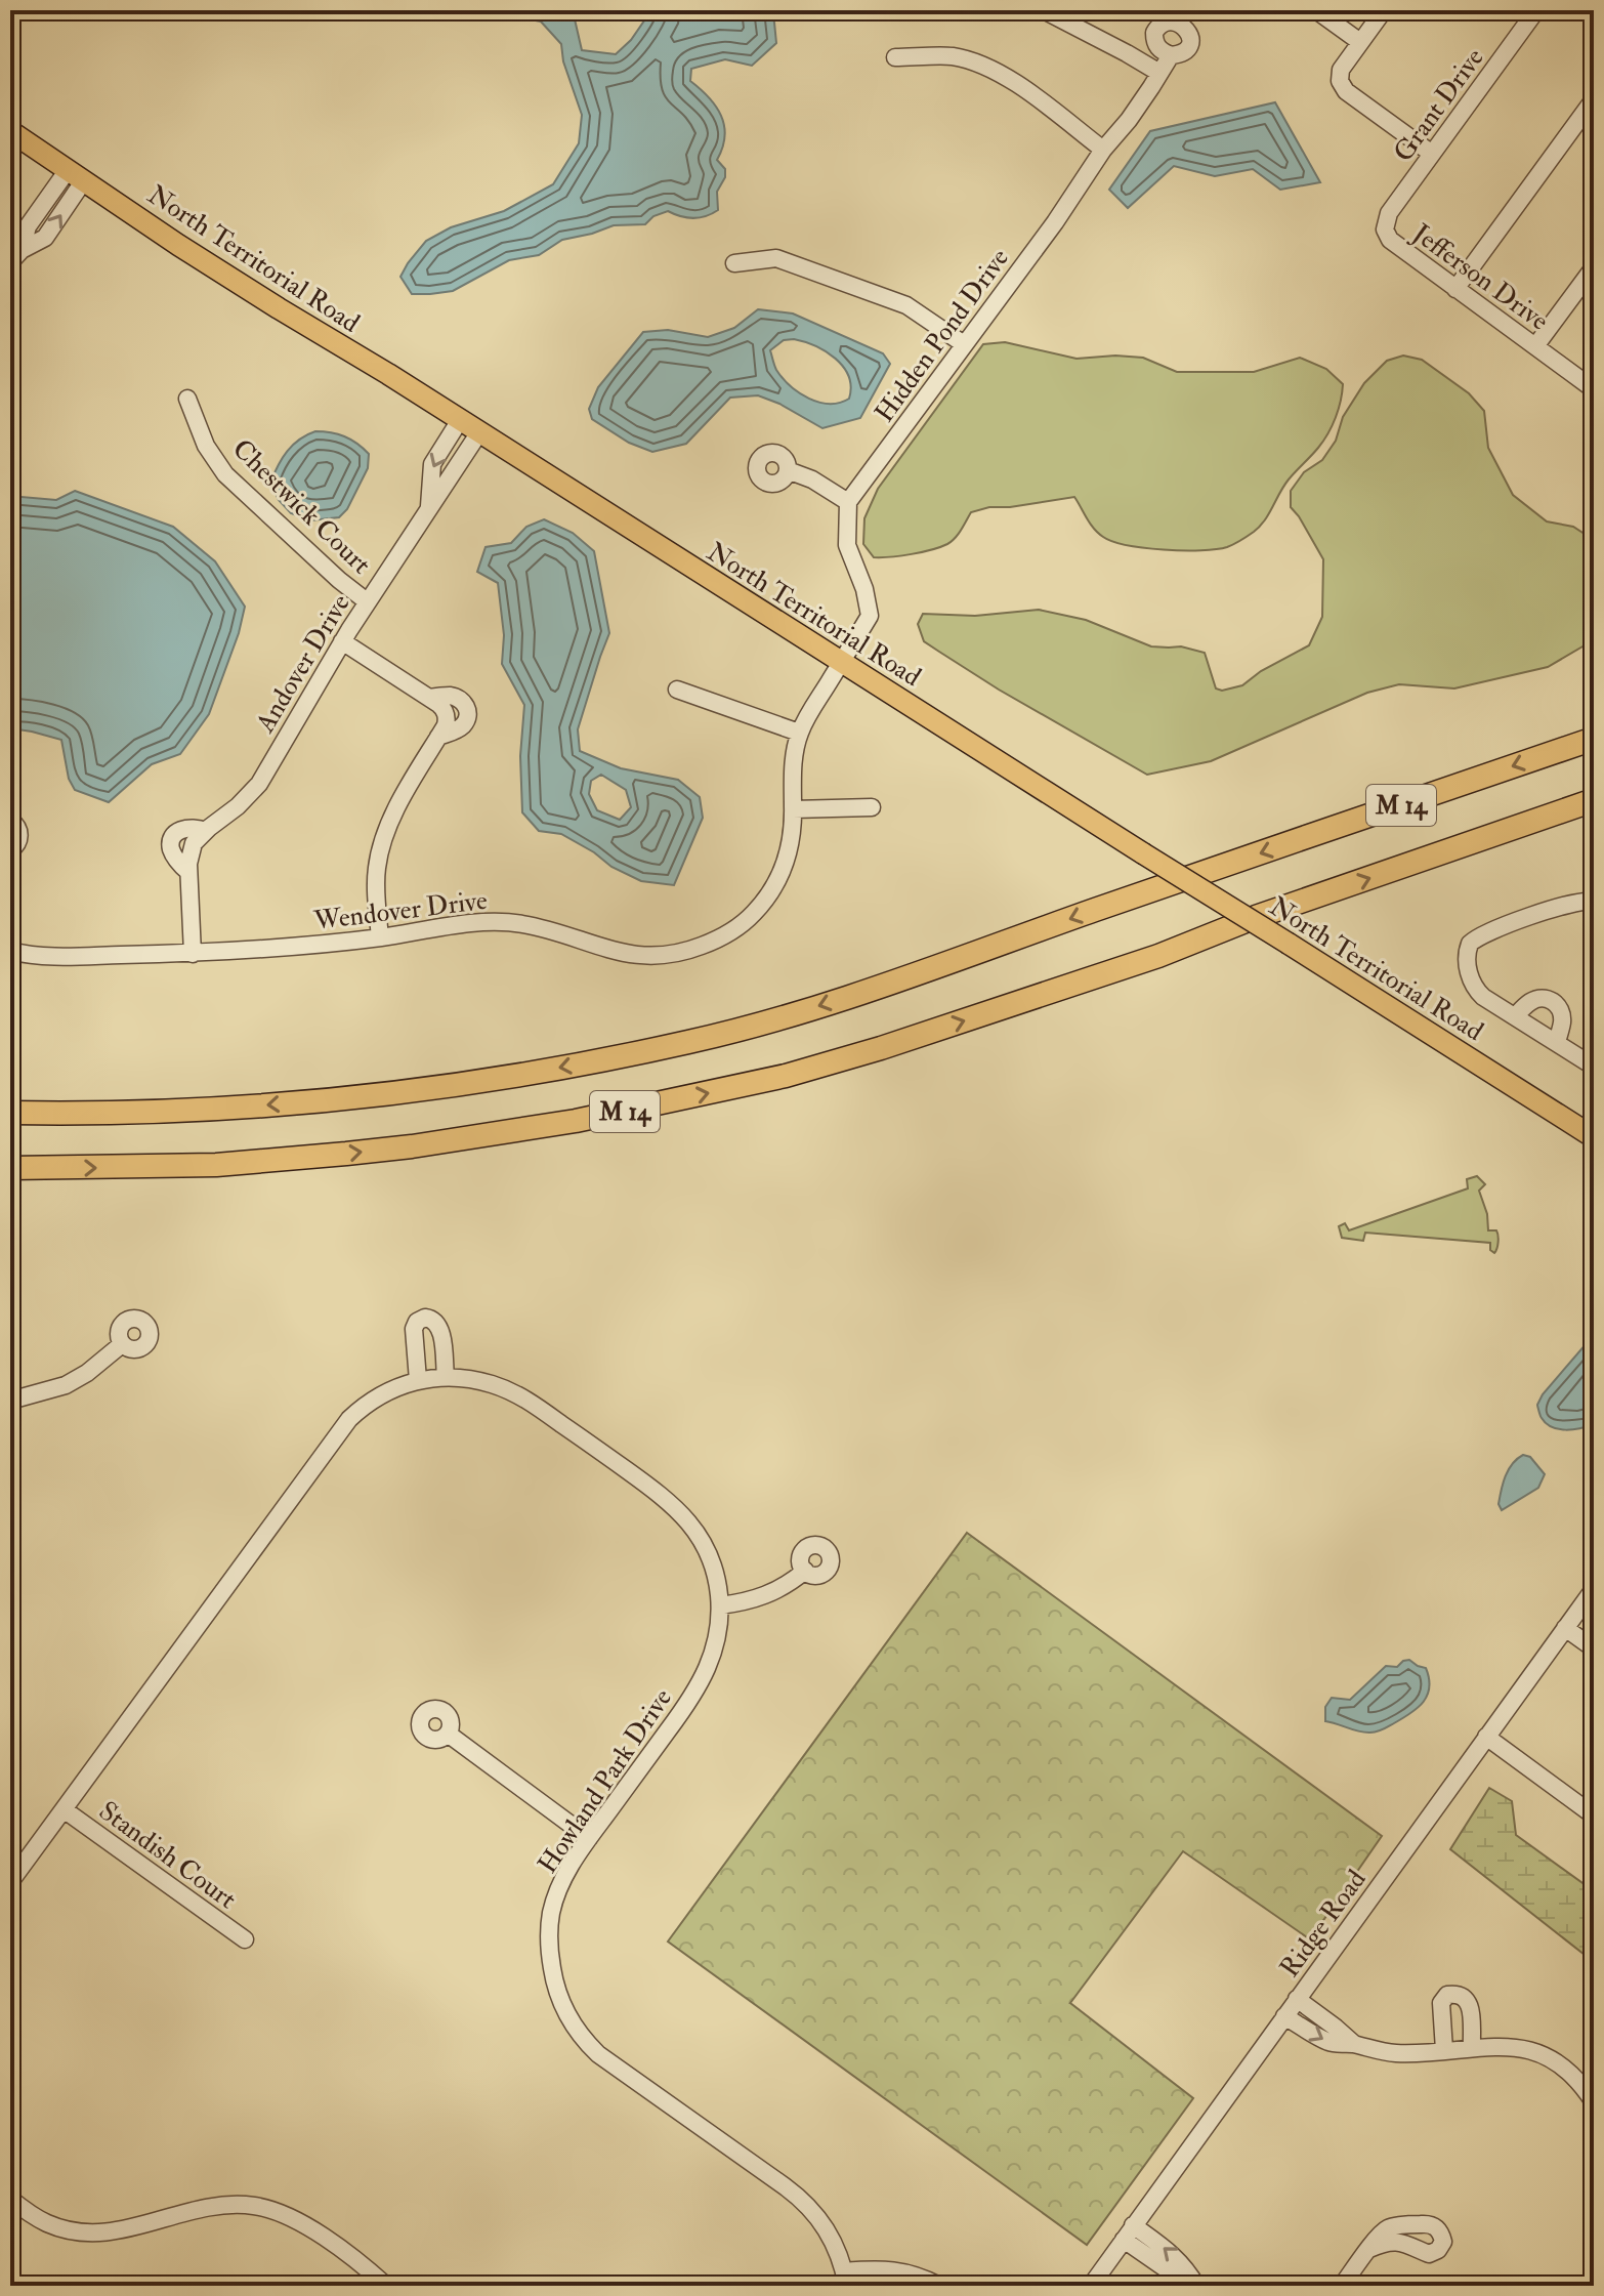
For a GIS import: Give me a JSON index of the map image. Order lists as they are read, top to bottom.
{
  "streets": {
    "highway": ["M 14"],
    "main road": ["North Territorial Road"],
    "street": [
      "Grant Drive",
      "Jefferson Drive",
      "Hidden Pond Drive",
      "Chestwick Court",
      "Andover Drive",
      "Wendover Drive",
      "Howland Park Drive",
      "Standish Court",
      "Ridge Road"
    ]
  },
  "crossings": [
    ["Grant Drive", "Jefferson Drive"],
    ["North Territorial Road", "Andover Drive"],
    ["North Territorial Road", "Wendover Drive"],
    ["Chestwick Court", "Andover Drive"],
    ["Andover Drive", "Wendover Drive"],
    ["Howland Park Drive", "Standish Court"]
  ]
}
